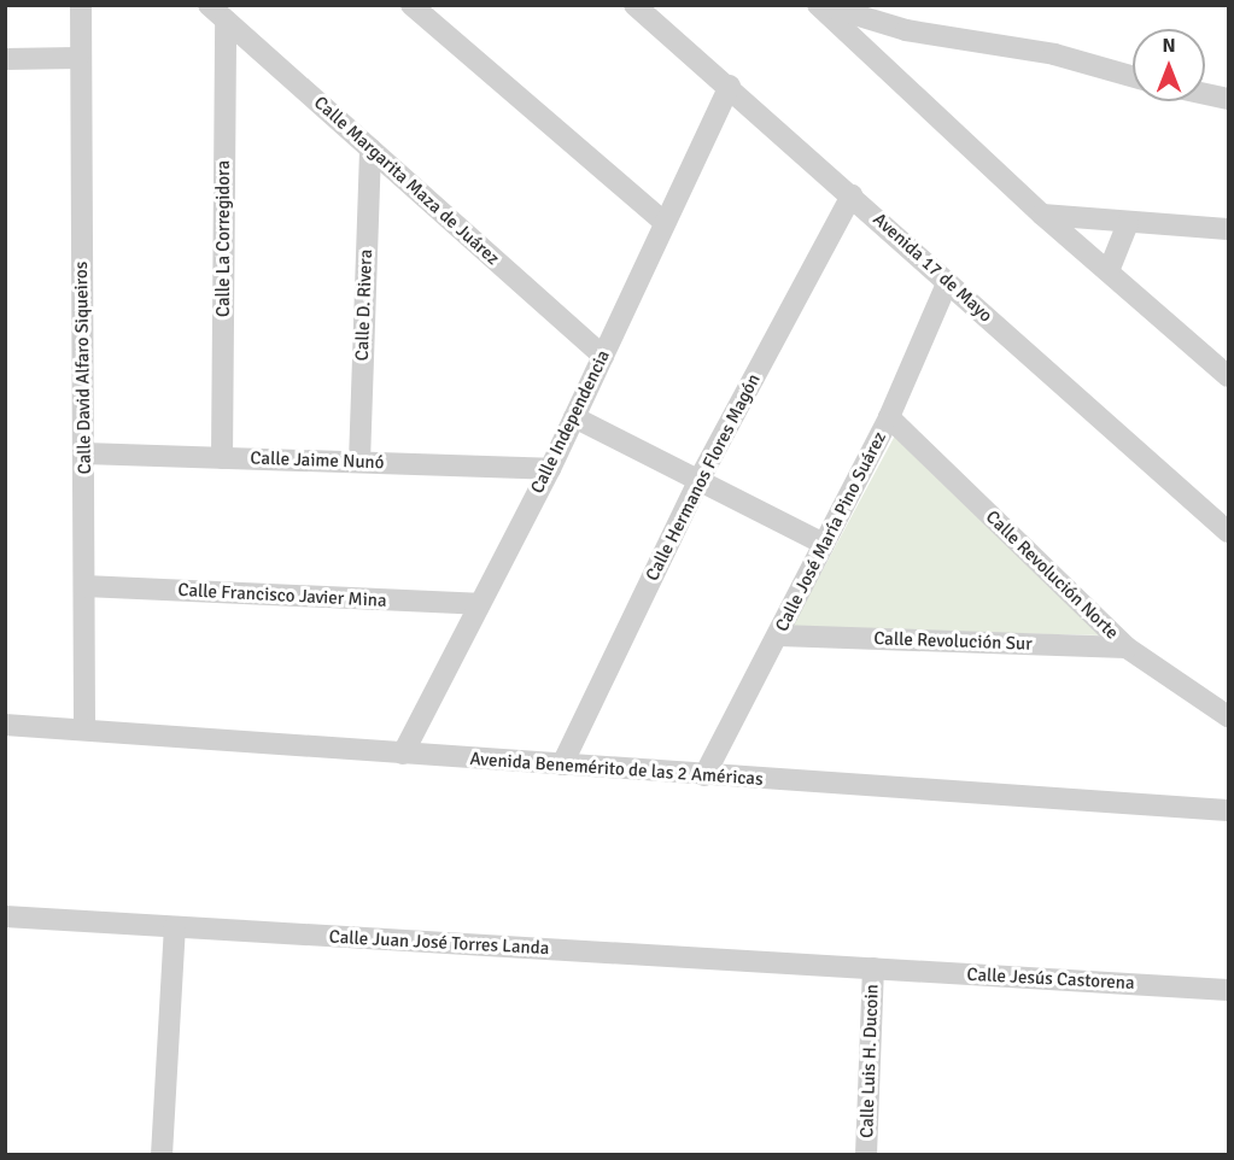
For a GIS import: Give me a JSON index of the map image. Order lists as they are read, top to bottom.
{
  "streets": {
    "street": [
      "Calle Margarita Maza de Juárez",
      "Calle La Corregidora",
      "Avenida 17 de Mayo",
      "Calle D. Rivera",
      "Calle David Alfaro Siqueiros",
      "Calle Independencia",
      "Calle Jaime Nunó",
      "Calle Hermanos Flores Magón",
      "Calle José María Pino Suárez",
      "Calle Revolución Norte",
      "Calle Francisco Javier Mina",
      "Calle Revolución Sur",
      "Avenida Benemérito de las 2 Américas",
      "Calle Juan José Torres Landa",
      "Calle Jesús Castorena",
      "Calle Luis H. Ducoin"
    ]
  },
  "crossings": [
    ["Calle Margarita Maza de Juárez", "Calle La Corregidora"],
    ["Calle Margarita Maza de Juárez", "Calle D. Rivera"],
    ["Calle Margarita Maza de Juárez", "Calle Independencia"],
    ["Calle La Corregidora", "Calle Jaime Nunó"],
    ["Avenida 17 de Mayo", "Calle Independencia"],
    ["Avenida 17 de Mayo", "Calle Hermanos Flores Magón"],
    ["Avenida 17 de Mayo", "Calle José María Pino Suárez"],
    ["Calle D. Rivera", "Calle Jaime Nunó"],
    ["Calle David Alfaro Siqueiros", "Calle Jaime Nunó"],
    ["Calle David Alfaro Siqueiros", "Calle Francisco Javier Mina"],
    ["Calle David Alfaro Siqueiros", "Avenida Benemérito de las 2 Américas"],
    ["Calle Independencia", "Calle Jaime Nunó"],
    ["Calle Independencia", "Calle Francisco Javier Mina"],
    ["Calle Independencia", "Avenida Benemérito de las 2 Américas"],
    ["Calle Hermanos Flores Magón", "Avenida Benemérito de las 2 Américas"],
    ["Calle José María Pino Suárez", "Calle Revolución Norte"],
    ["Calle José María Pino Suárez", "Calle Revolución Sur"],
    ["Calle José María Pino Suárez", "Avenida Benemérito de las 2 Américas"],
    ["Calle Revolución Norte", "Calle Revolución Sur"],
    ["Calle Juan José Torres Landa", "Calle Jesús Castorena"],
    ["Calle Juan José Torres Landa", "Calle Luis H. Ducoin"],
    ["Calle Jesús Castorena", "Calle Luis H. Ducoin"]
  ],
  "north": "top"
}
